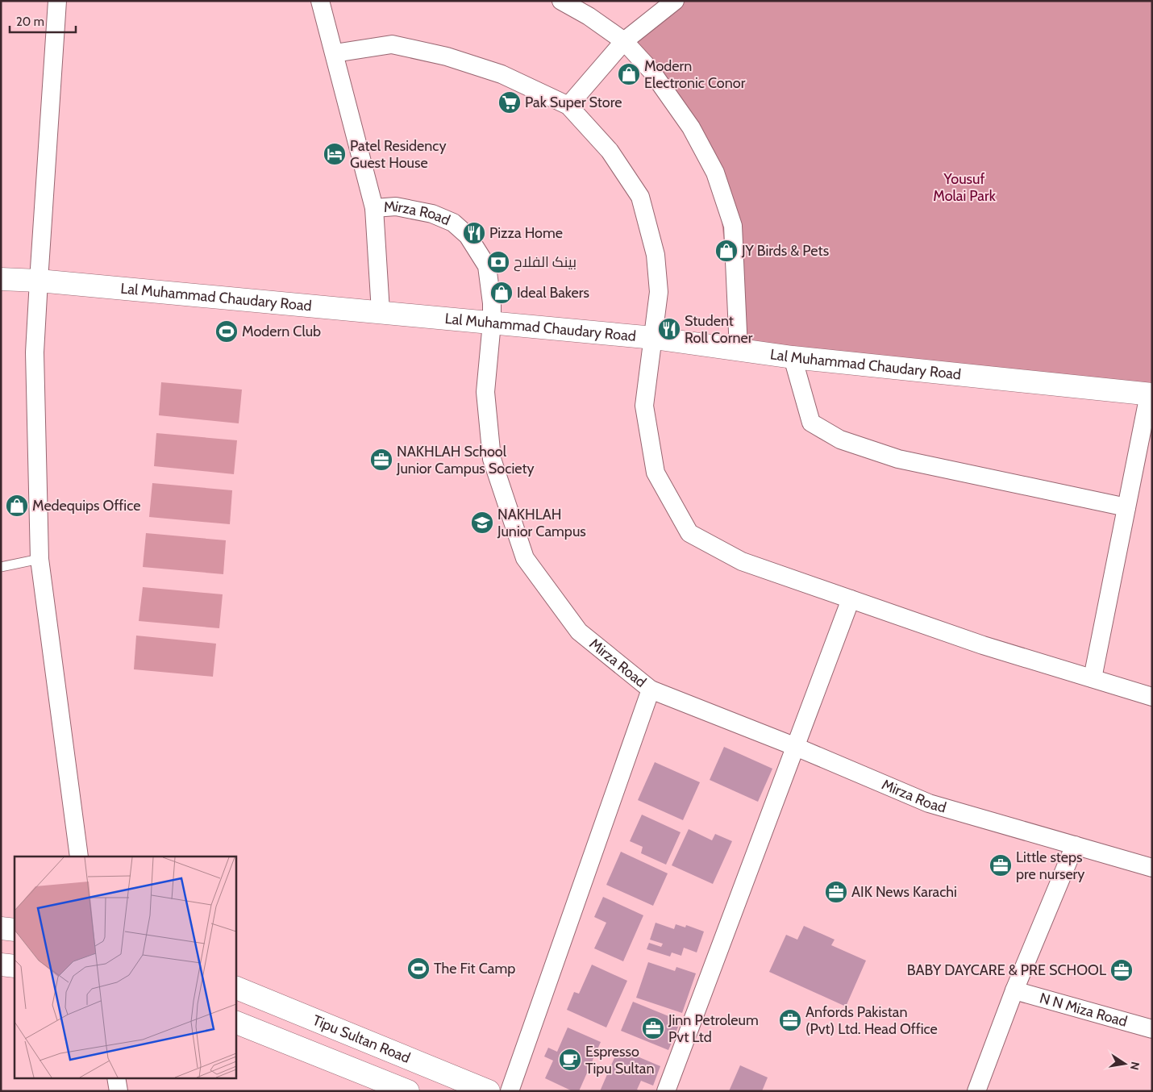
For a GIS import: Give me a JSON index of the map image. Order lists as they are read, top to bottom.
{
  "streets": {
    "street": [
      "Mirza Road",
      "Lal Muhammad Chaudary Road",
      "N N Miza Road",
      "Tipu Sultan Road"
    ]
  },
  "crossings": [
    ["Mirza Road", "Lal Muhammad Chaudary Road"]
  ],
  "parks": ["Yousuf Molai Park"],
  "places": {
    "shop": [
      "Modern Electronic Conor",
      "JY Birds & Pets",
      "Ideal Bakers",
      "Medequips Office"
    ],
    "supermarket": ["Pak Super Store"],
    "hotel": ["Patel Residency Guest House"],
    "restaurant": ["Pizza Home", "Student Roll Corner"],
    "bank": ["بینک الفلاح"],
    "sports": ["Modern Club", "The Fit Camp"],
    "office": [
      "NAKHLAH School Junior Campus Society",
      "Little steps pre nursery",
      "AIK News Karachi",
      "BABY DAYCARE & PRE SCHOOL",
      "Anfords Pakistan (Pvt) Ltd. Head Office",
      "Jinn Petroleum Pvt Ltd"
    ],
    "school or university": ["NAKHLAH Junior Campus"],
    "cafe": ["Espresso Tipu Sultan"]
  },
  "scale_bar": "20 m",
  "north": "right"
}
